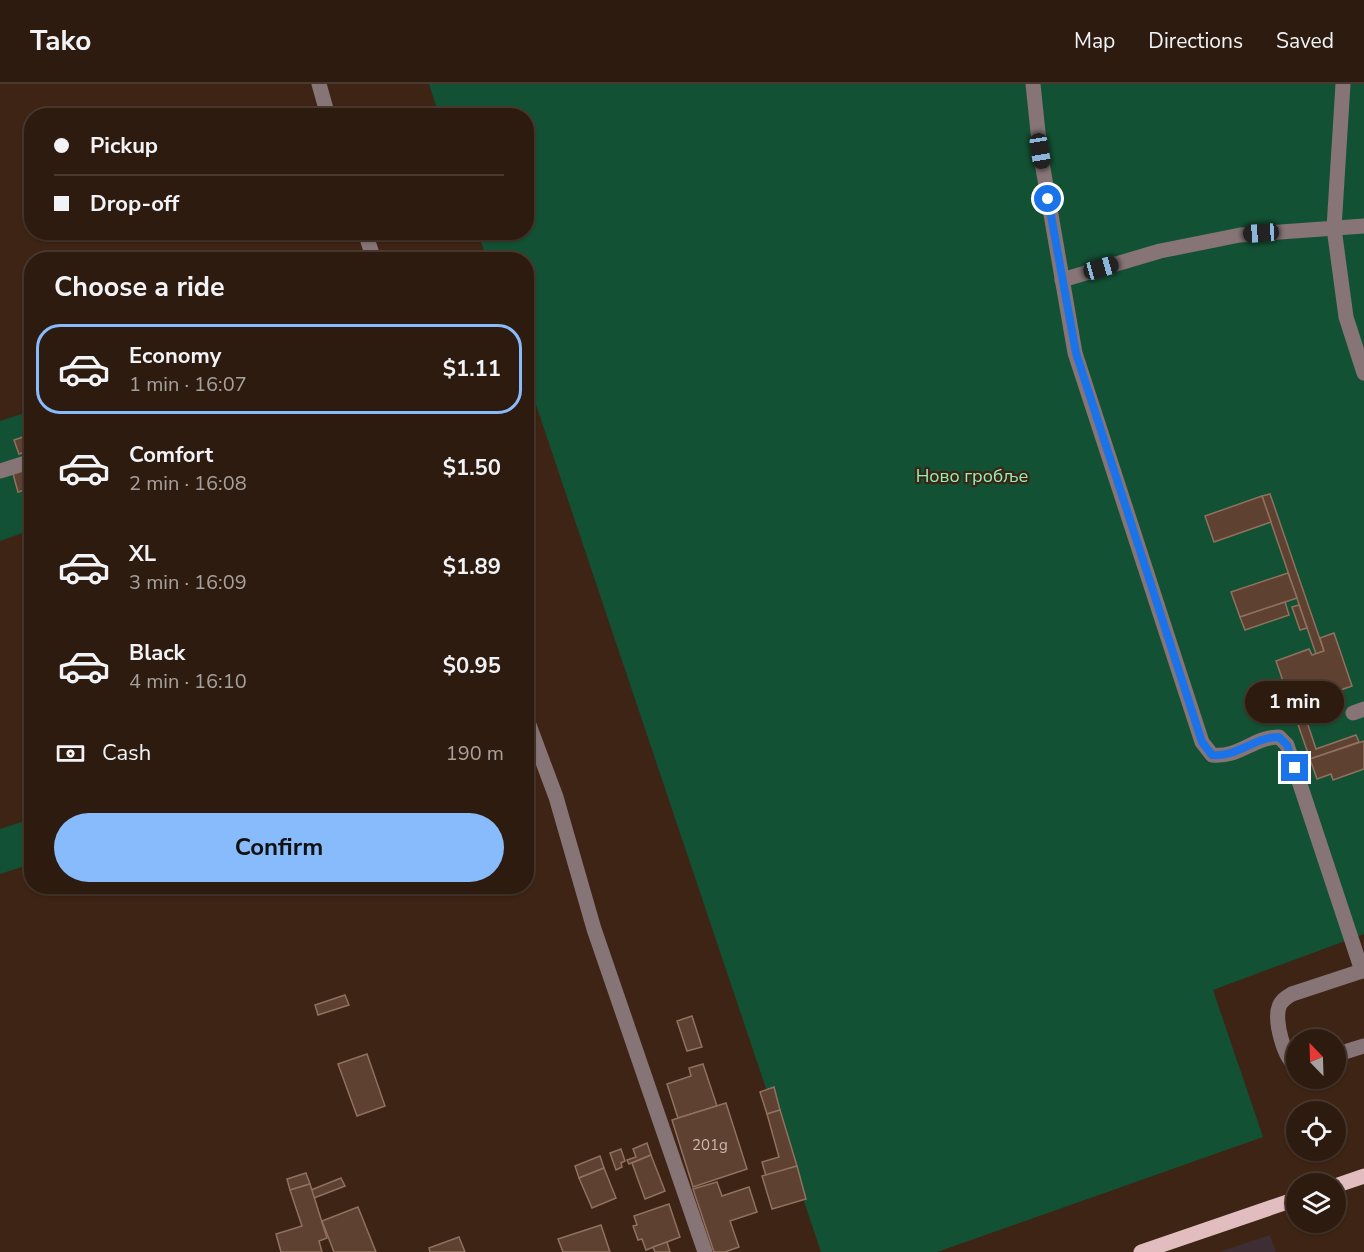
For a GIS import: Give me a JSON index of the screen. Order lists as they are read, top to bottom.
{
  "parks": ["Ново гробље"],
  "house_numbers": ["201g"],
  "north": "top left",
  "page": {
    "header": "Tako",
    "nav": ["Map", "Directions", "Saved"],
    "banner": ["Pickup", "Drop-off"],
    "heading": "Choose a ride",
    "list": [
      {
        "name": "Economy",
        "note": "1 min · 16:07",
        "value": "$1.11"
      },
      {
        "name": "Comfort",
        "note": "2 min · 16:08",
        "value": "$1.50"
      },
      {
        "name": "XL",
        "note": "3 min · 16:09",
        "value": "$1.89"
      },
      {
        "name": "Black",
        "note": "4 min · 16:10",
        "value": "$0.95"
      }
    ],
    "bubble": "1 min",
    "pay": ["Cash", "190 m"],
    "buttons": "Confirm"
  }
}
